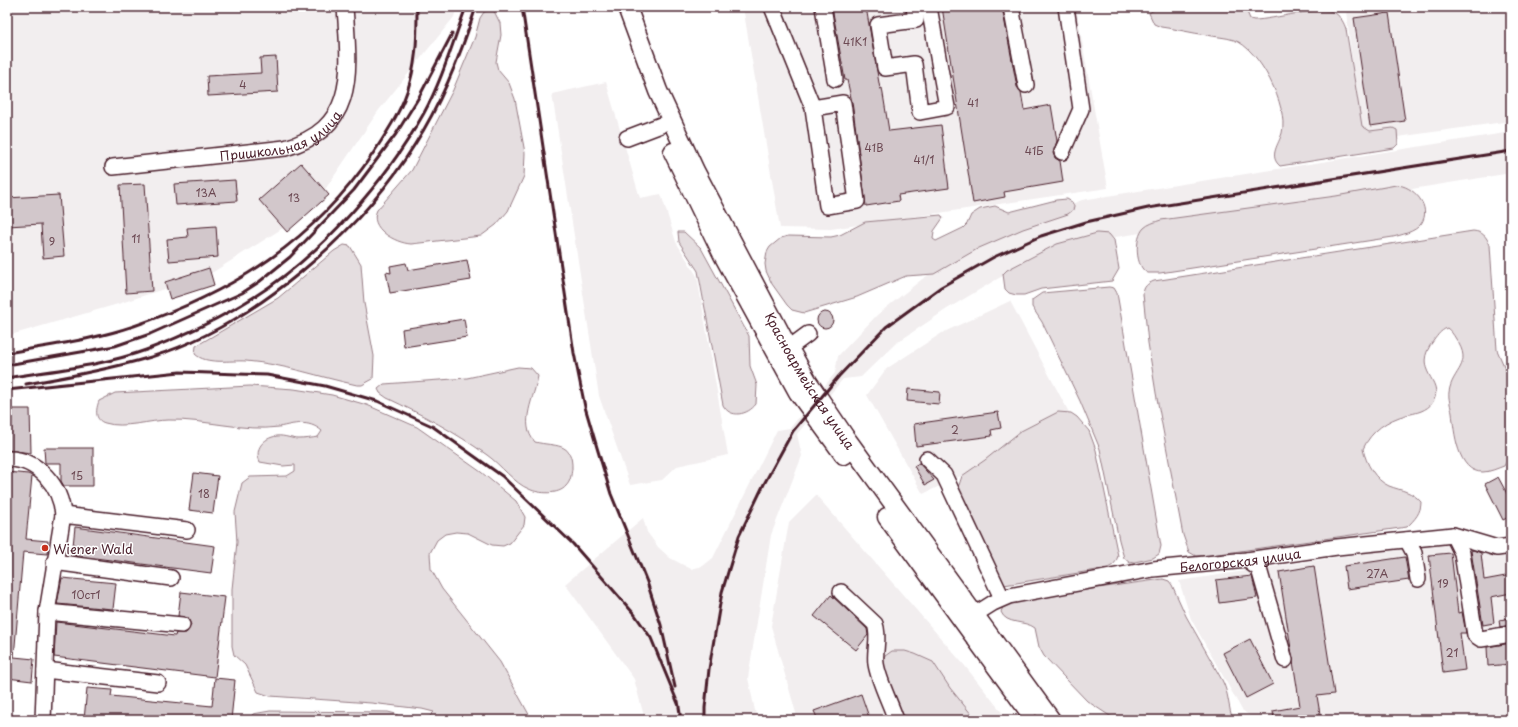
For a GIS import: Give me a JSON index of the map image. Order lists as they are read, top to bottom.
{
  "streets": {
    "main road": ["Красноармейская улица"],
    "street": ["Пришкольная улица", "Белогорская улица"]
  },
  "crossings": [
    ["Красноармейская улица", "Белогорская улица"]
  ],
  "places": ["Wiener Wald"],
  "house_numbers": [
    "41К1",
    "4",
    "41",
    "41В",
    "41Б",
    "41/1",
    "13А",
    "13",
    "11",
    "9",
    "2",
    "15",
    "18",
    "27А",
    "19",
    "10ст1",
    "21"
  ]
}
